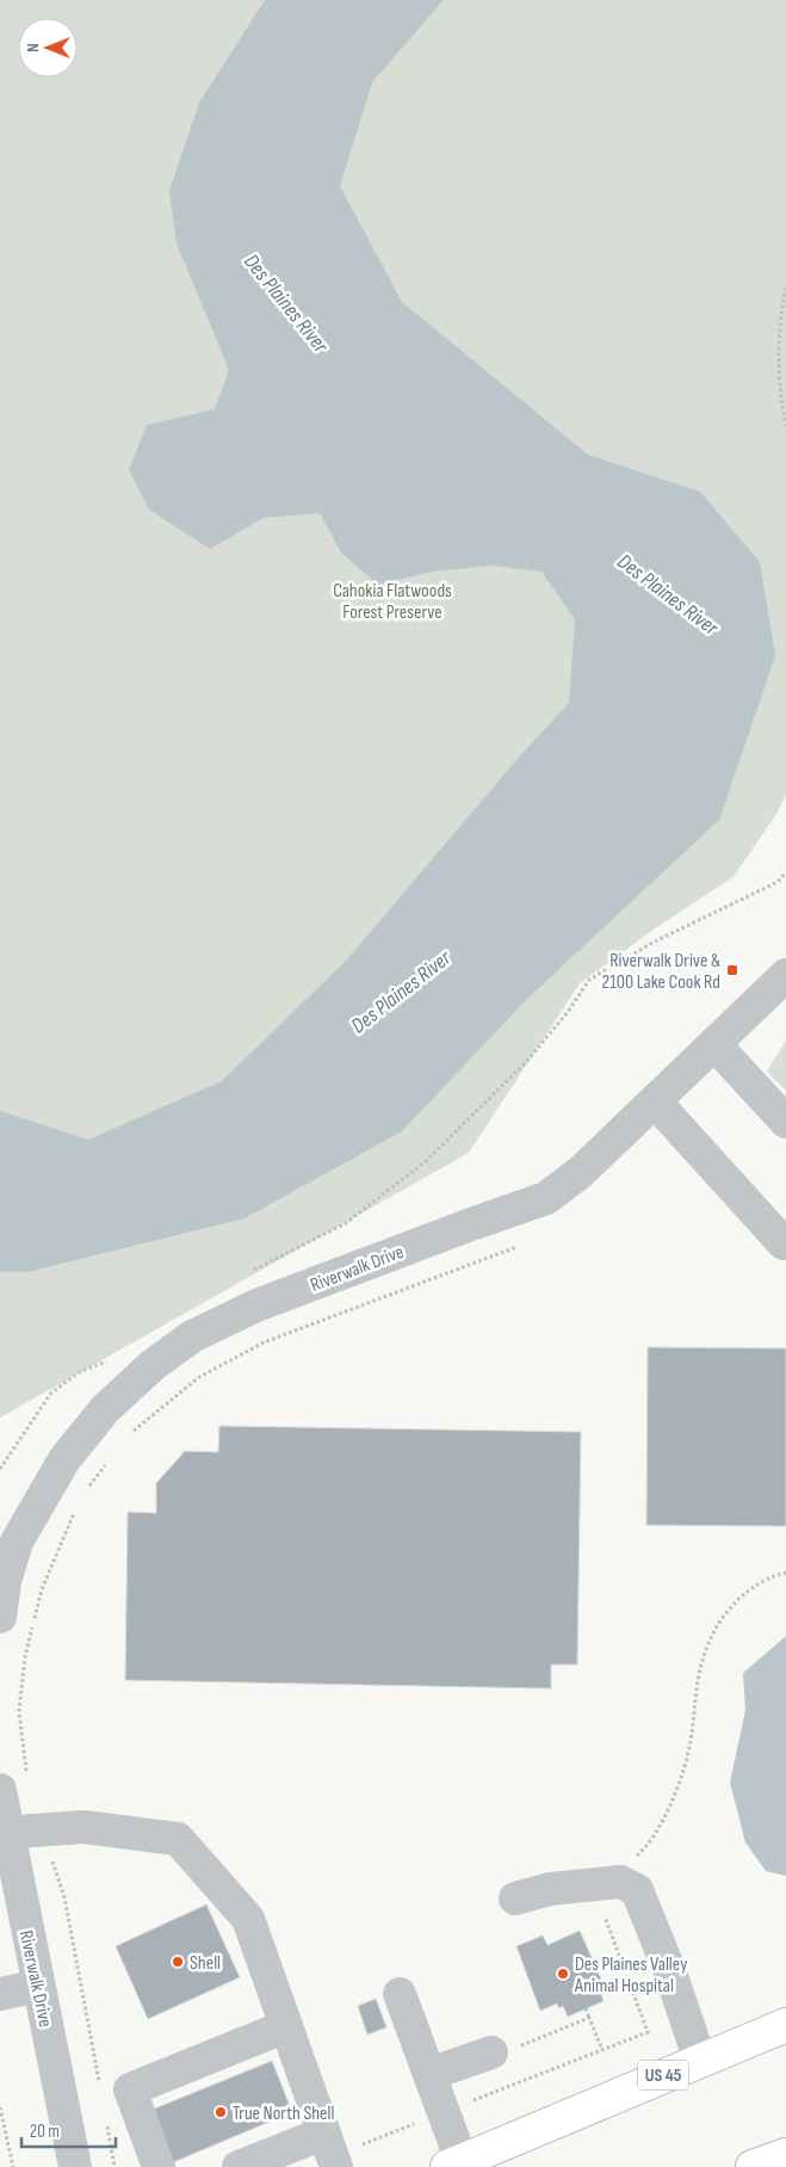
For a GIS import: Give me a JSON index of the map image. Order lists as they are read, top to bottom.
{
  "streets": {
    "main road": ["US 45"],
    "street": ["Riverwalk Drive"]
  },
  "water": ["Des Plaines River"],
  "parks": ["Cahokia Flatwoods Forest Preserve"],
  "places": {
    "transit": ["Riverwalk Drive & 2100 Lake Cook Rd"],
    "other": ["Shell", "Des Plaines Valley Animal Hospital", "True North Shell"]
  },
  "scale_bar": "20 m",
  "north": "left"
}
